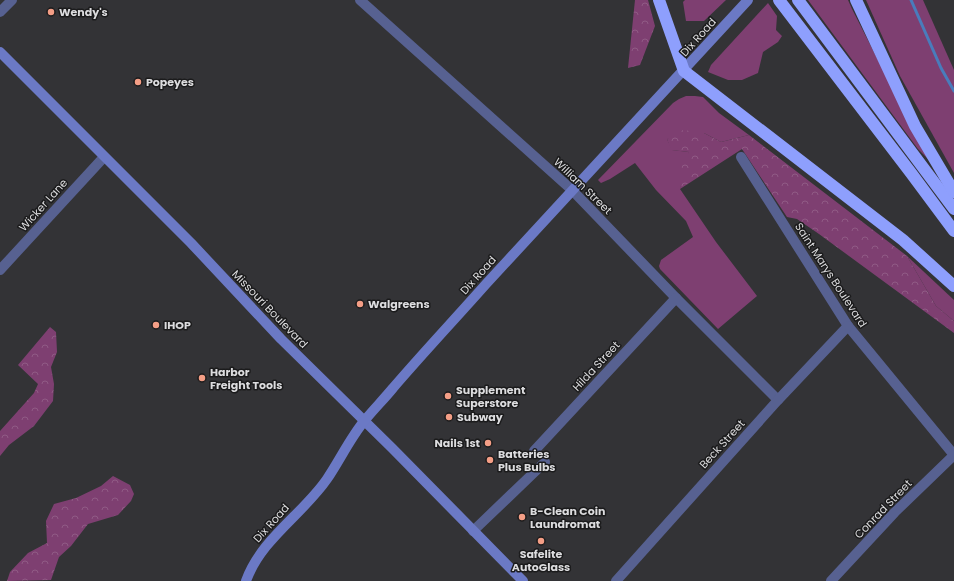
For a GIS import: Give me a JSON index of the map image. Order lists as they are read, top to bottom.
{
  "streets": {
    "main road": ["Dix Road", "Missouri Boulevard"],
    "street": [
      "William Street",
      "Wicker Lane",
      "Saint Marys Boulevard",
      "Hilda Street",
      "Beck Street",
      "Conrad Street"
    ]
  },
  "crossings": [
    ["Dix Road", "William Street"],
    ["Dix Road", "Missouri Boulevard"],
    ["William Street", "Hilda Street"],
    ["William Street", "Beck Street"],
    ["Wicker Lane", "Missouri Boulevard"],
    ["Saint Marys Boulevard", "Beck Street"],
    ["Saint Marys Boulevard", "Conrad Street"]
  ],
  "places": [
    "Wendy's",
    "Popeyes",
    "Walgreens",
    "IHOP",
    "Harbor Freight Tools",
    "Supplement Superstore",
    "Subway",
    "Nails 1st",
    "Batteries Plus Bulbs",
    "B-Clean Coin Laundromat",
    "Safelite AutoGlass"
  ]
}
